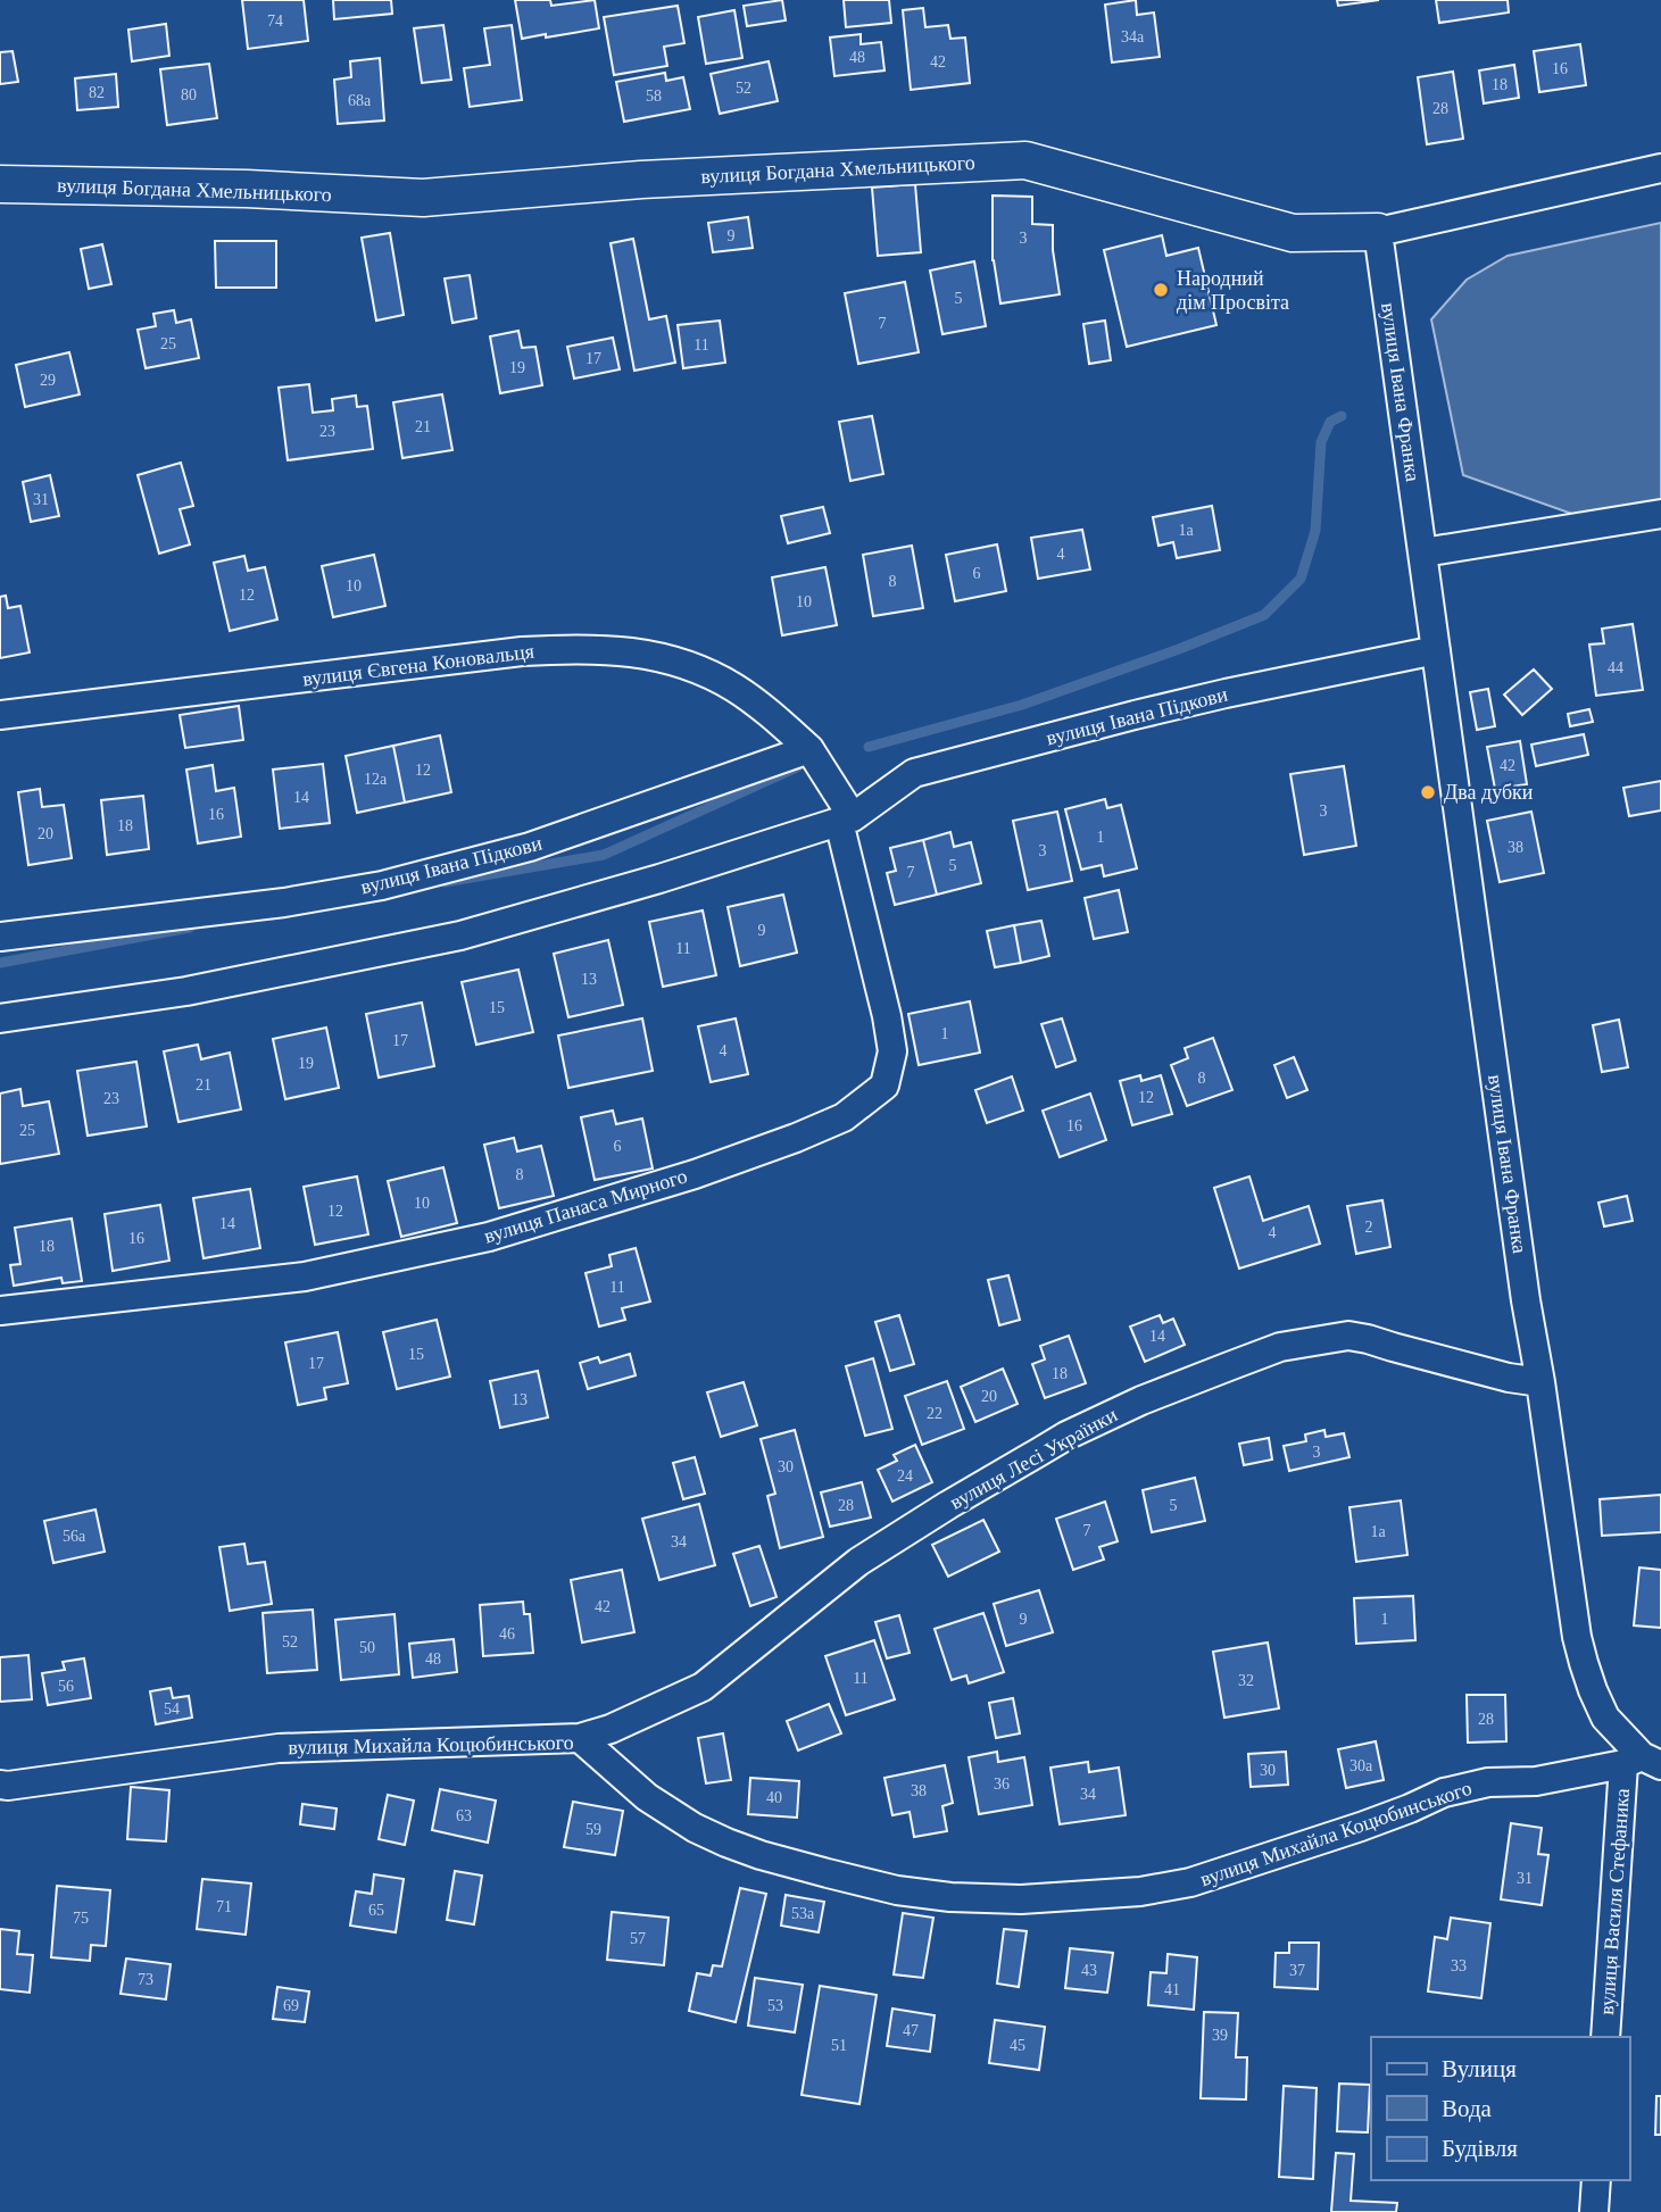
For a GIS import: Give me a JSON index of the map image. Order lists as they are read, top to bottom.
{
  "streets": {
    "street": [
      "вулиця Богдана Хмельницького",
      "вулиця Івана Франка",
      "вулиця Євгена Коновальця",
      "вулиця Івана Підкови",
      "вулиця Панаса Мирного",
      "вулиця Лесі Українки",
      "вулиця Михайла Коцюбинського",
      "вулиця Василя Стефаника"
    ]
  },
  "crossings": [
    ["вулиця Богдана Хмельницького", "вулиця Івана Франка"],
    ["вулиця Івана Франка", "вулиця Івана Підкови"],
    ["вулиця Івана Франка", "вулиця Лесі Українки"],
    ["вулиця Івана Франка", "вулиця Михайла Коцюбинського"],
    ["вулиця Івана Франка", "вулиця Василя Стефаника"],
    ["вулиця Євгена Коновальця", "вулиця Івана Підкови"],
    ["вулиця Івана Підкови", "вулиця Панаса Мирного"],
    ["вулиця Лесі Українки", "вулиця Михайла Коцюбинського"],
    ["вулиця Михайла Коцюбинського", "вулиця Василя Стефаника"]
  ],
  "places": ["Народний дім Просвіта", "Два дубки"],
  "house_numbers": [
    "74",
    "34а",
    "48",
    "42",
    "16",
    "18",
    "52",
    "82",
    "80",
    "58",
    "68а",
    "28",
    "9",
    "3",
    "5",
    "7",
    "25",
    "11",
    "17",
    "19",
    "29",
    "21",
    "23",
    "31",
    "1а",
    "4",
    "6",
    "8",
    "10",
    "12",
    "10",
    "44",
    "42",
    "12",
    "12а",
    "14",
    "3",
    "16",
    "18",
    "20",
    "1",
    "38",
    "3",
    "5",
    "7",
    "9",
    "11",
    "13",
    "15",
    "1",
    "17",
    "4",
    "19",
    "8",
    "21",
    "12",
    "23",
    "16",
    "25",
    "6",
    "8",
    "10",
    "12",
    "14",
    "2",
    "4",
    "16",
    "18",
    "11",
    "14",
    "15",
    "17",
    "18",
    "20",
    "13",
    "22",
    "3",
    "30",
    "24",
    "28",
    "5",
    "7",
    "1а",
    "56а",
    "34",
    "42",
    "9",
    "1",
    "46",
    "52",
    "50",
    "48",
    "11",
    "32",
    "56",
    "54",
    "28",
    "30а",
    "30",
    "36",
    "38",
    "34",
    "40",
    "63",
    "59",
    "31",
    "71",
    "65",
    "53а",
    "75",
    "57",
    "33",
    "43",
    "37",
    "73",
    "41",
    "69",
    "53",
    "47",
    "39",
    "51",
    "45"
  ],
  "legend": ["Вулиця", "Вода", "Будівля"]
}
